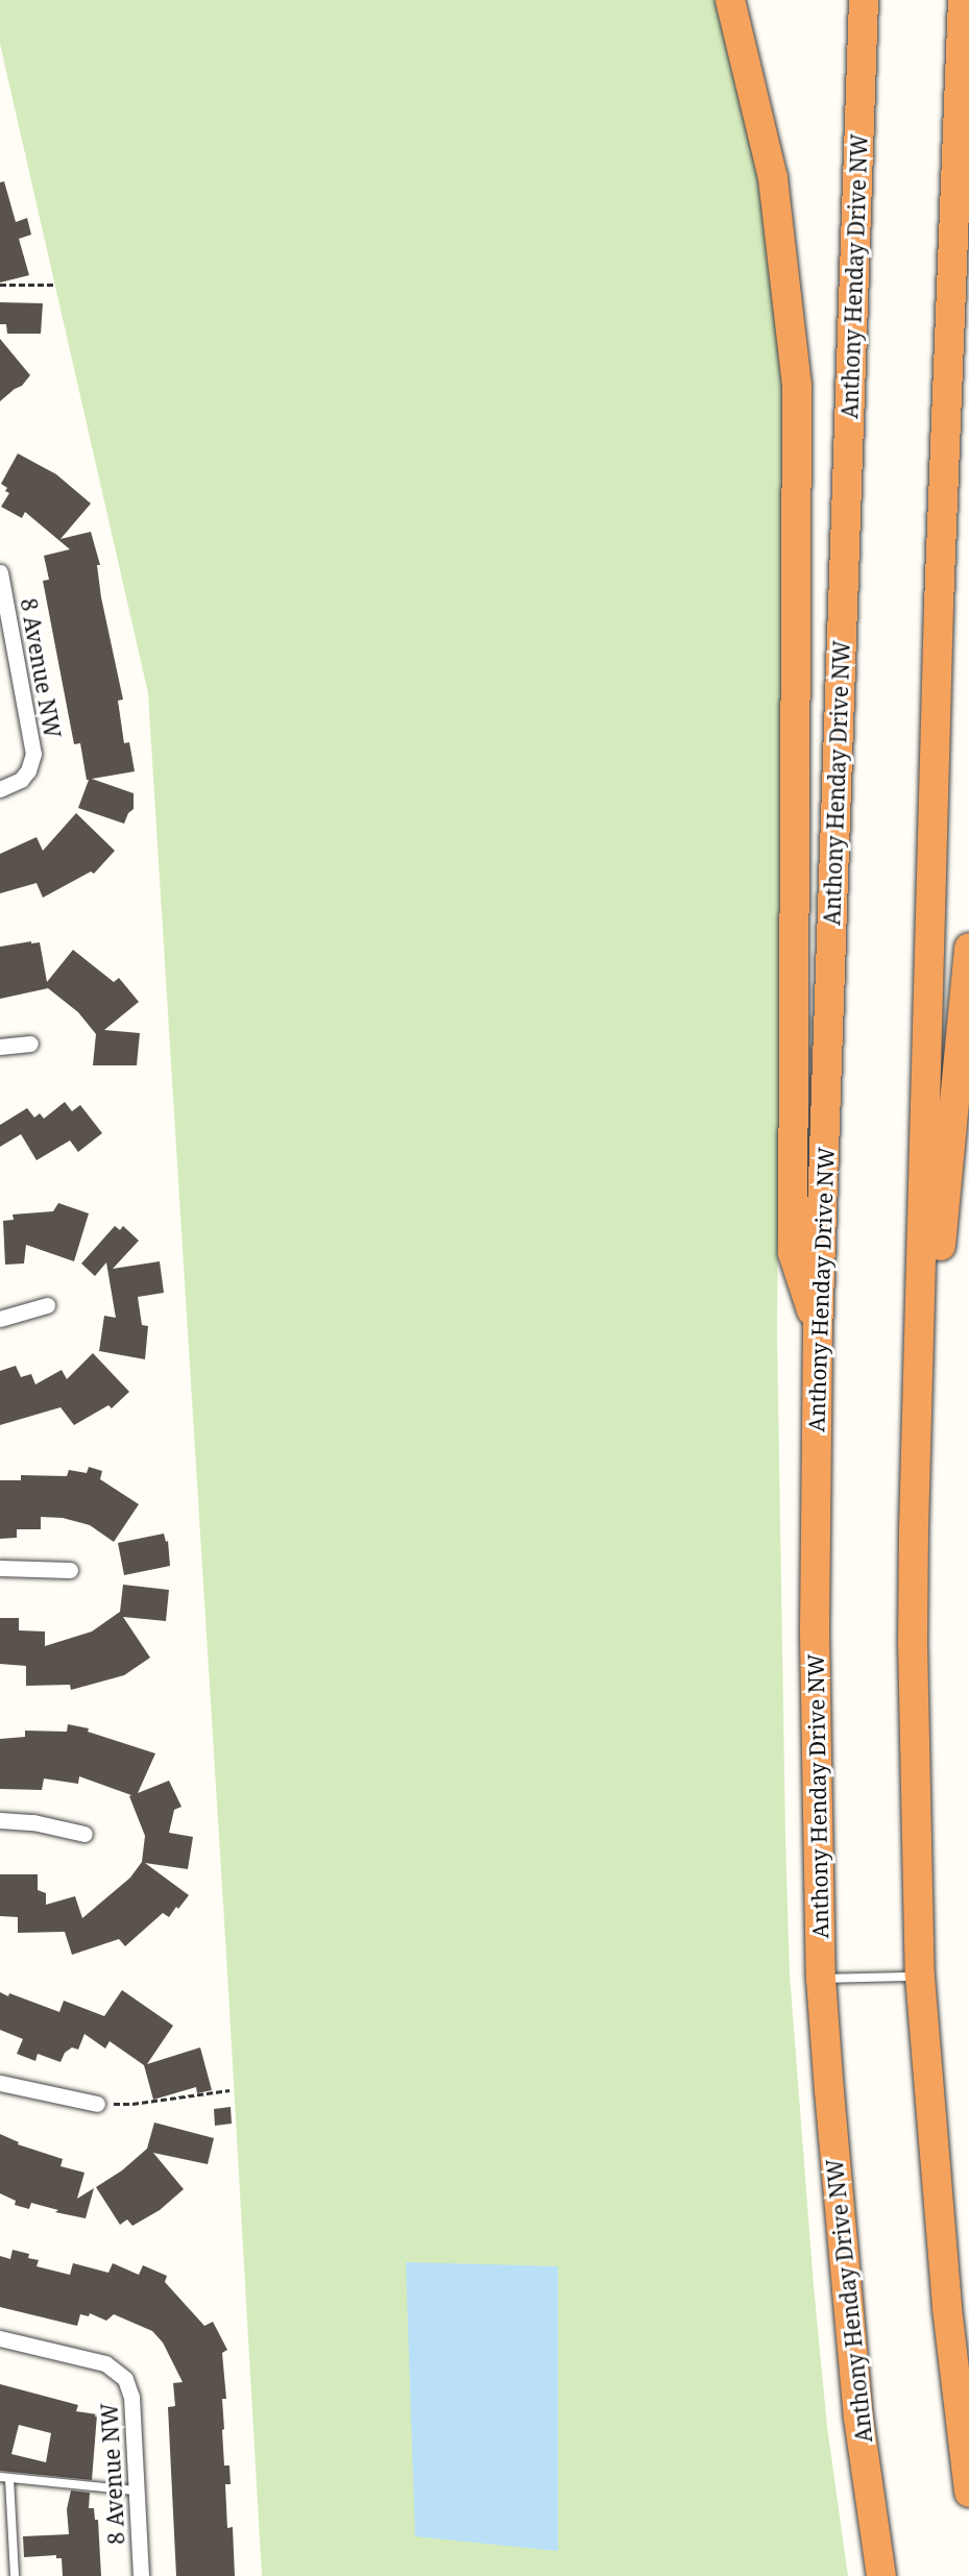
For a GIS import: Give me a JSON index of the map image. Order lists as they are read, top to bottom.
{
  "streets": {
    "highway": ["Anthony Henday Drive NW"],
    "street": ["8 Avenue NW"]
  }
}
